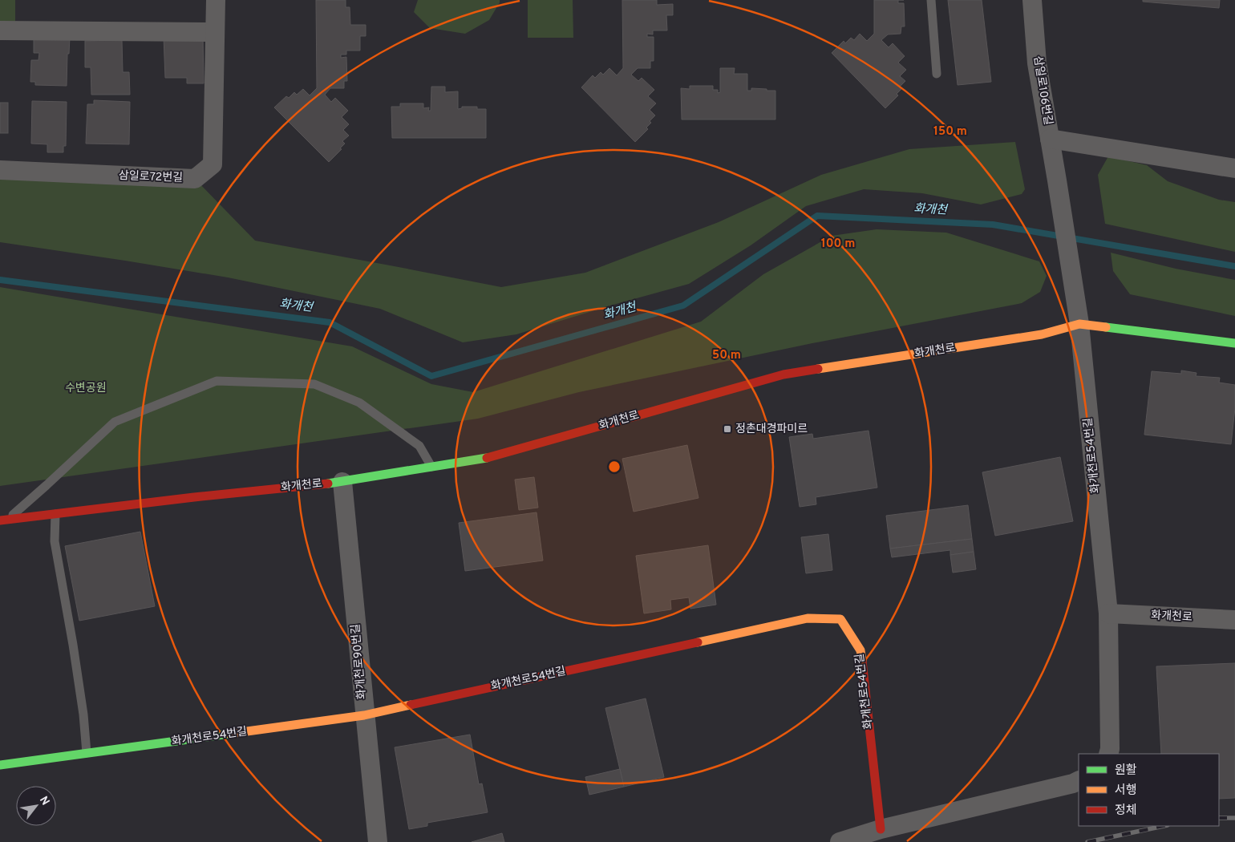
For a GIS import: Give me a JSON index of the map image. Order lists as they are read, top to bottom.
{
  "streets": {
    "main road": ["화개천로", "화개천로54번길"],
    "street": ["삼일로106번길", "삼일로72번길", "화개천로90번길"]
  },
  "crossings": [
    ["삼일로106번길", "화개천로"],
    ["삼일로106번길", "화개천로54번길"],
    ["화개천로", "화개천로54번길"],
    ["화개천로", "화개천로90번길"],
    ["화개천로54번길", "화개천로90번길"]
  ],
  "water": ["화개천"],
  "parks": ["수변공원"],
  "places": {
    "transit": ["정촌대경파미르"]
  },
  "legend": ["원활", "서행", "정체"],
  "north": "top right",
  "rings": ["150 m", "100 m", "50 m"]
}
